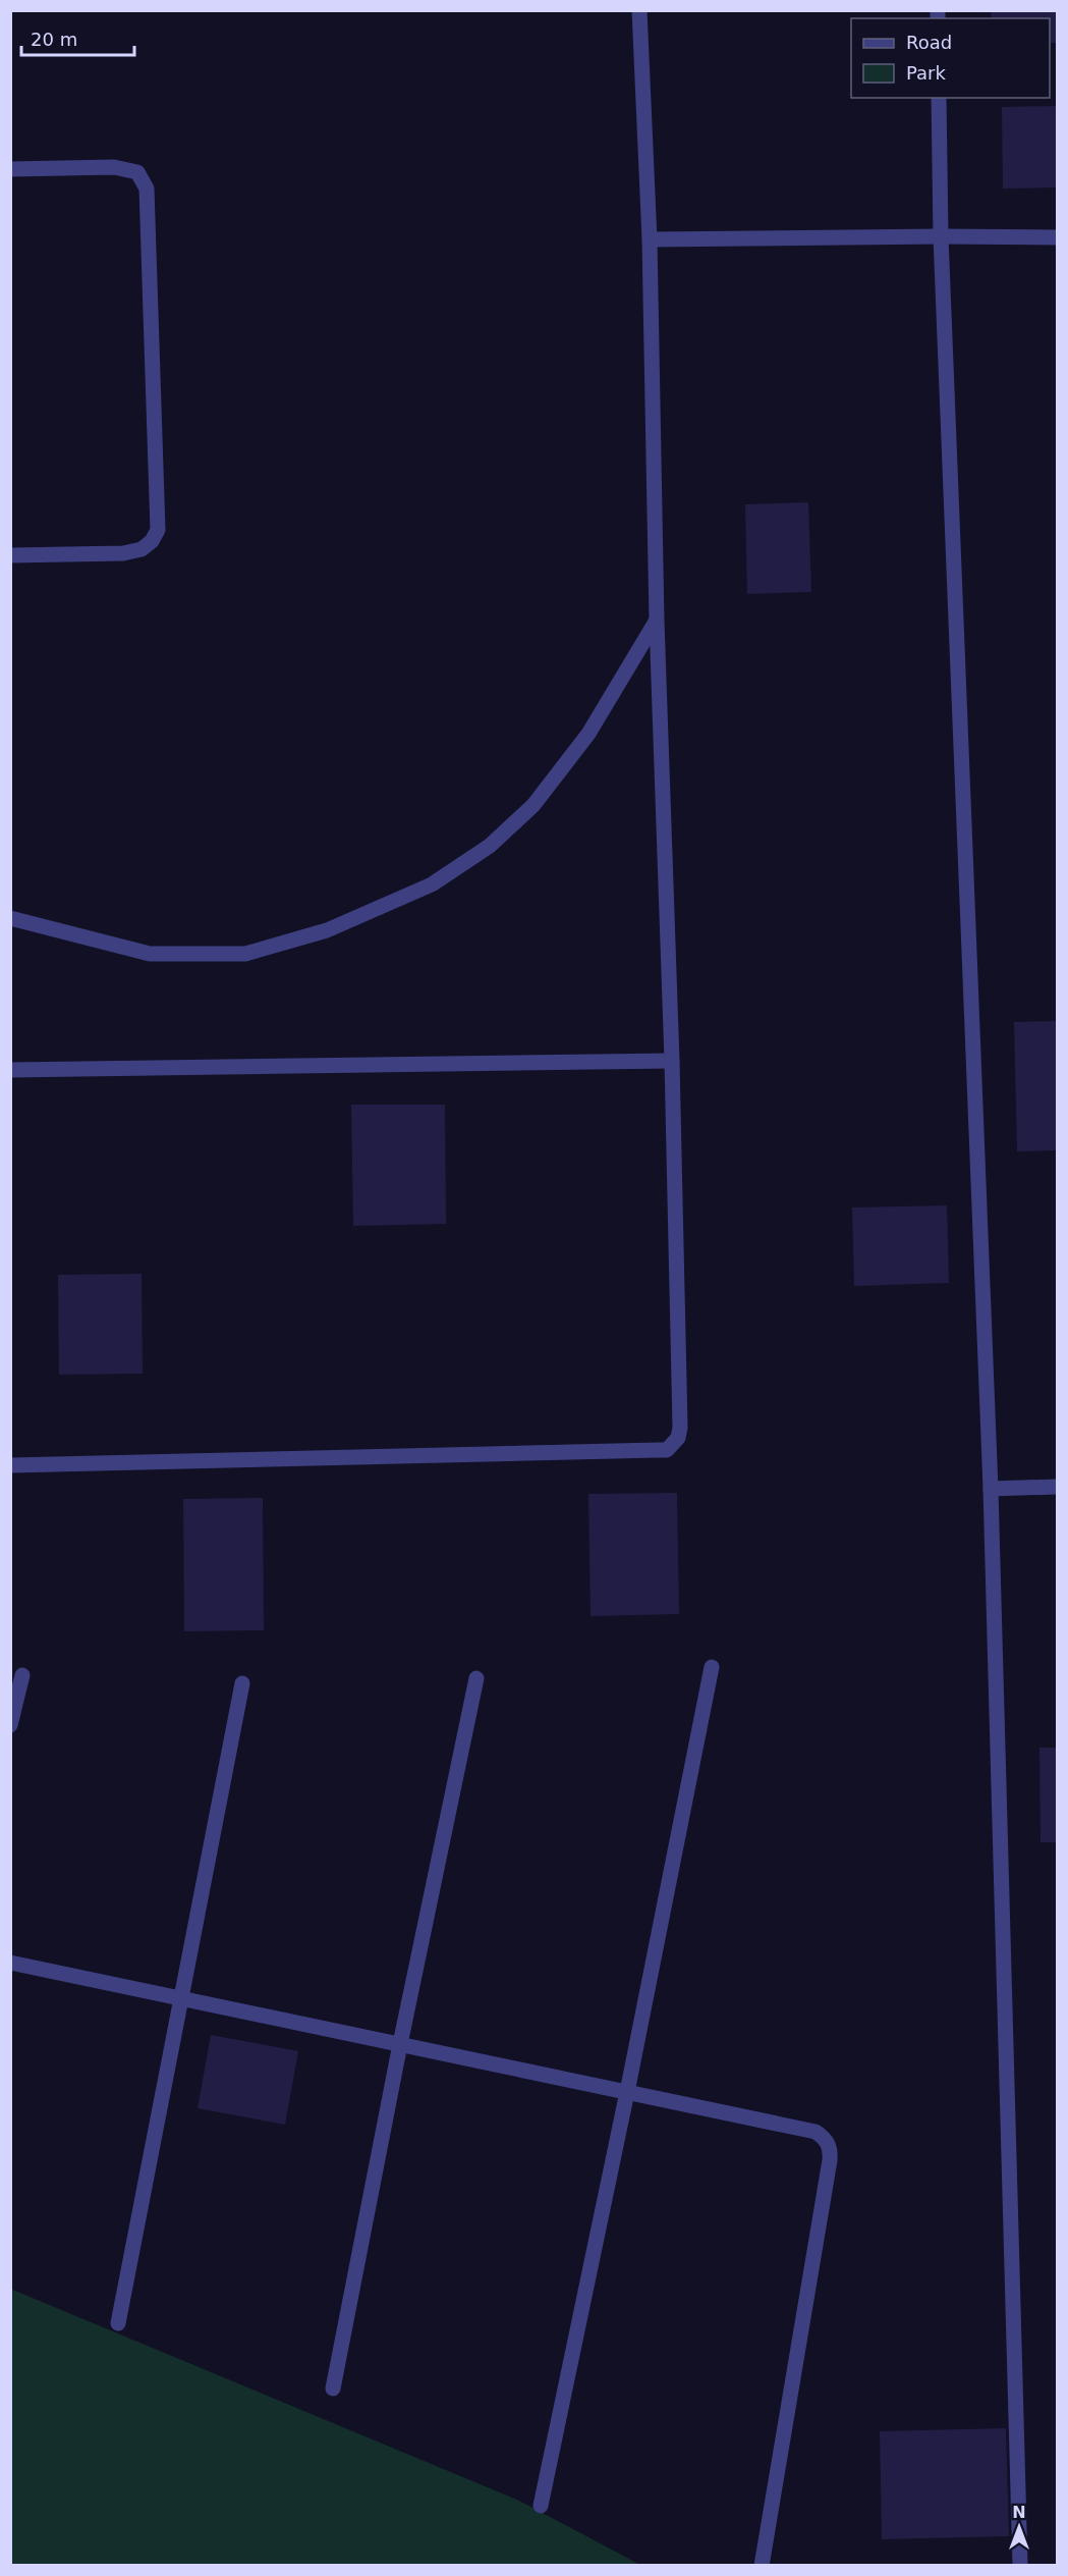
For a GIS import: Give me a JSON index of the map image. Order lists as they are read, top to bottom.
{
  "legend": ["Road", "Park"],
  "scale_bar": "20 m",
  "north": "top"
}
